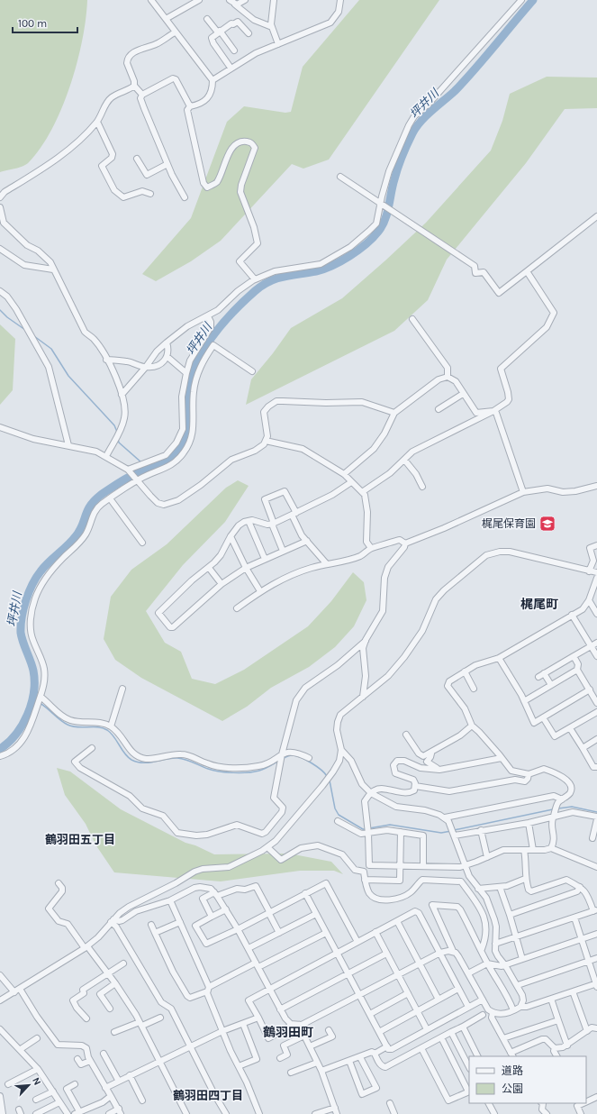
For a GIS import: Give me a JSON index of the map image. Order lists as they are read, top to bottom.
{
  "districts": [
    "梶尾町",
    "鶴羽田五丁目",
    "鶴羽田町",
    "鶴羽田四丁目"
  ],
  "water": ["坪井川"],
  "places": {
    "school or university": ["梶尾保育園"]
  },
  "legend": ["道路", "公園"],
  "scale_bar": "100 m",
  "north": "top right"
}
